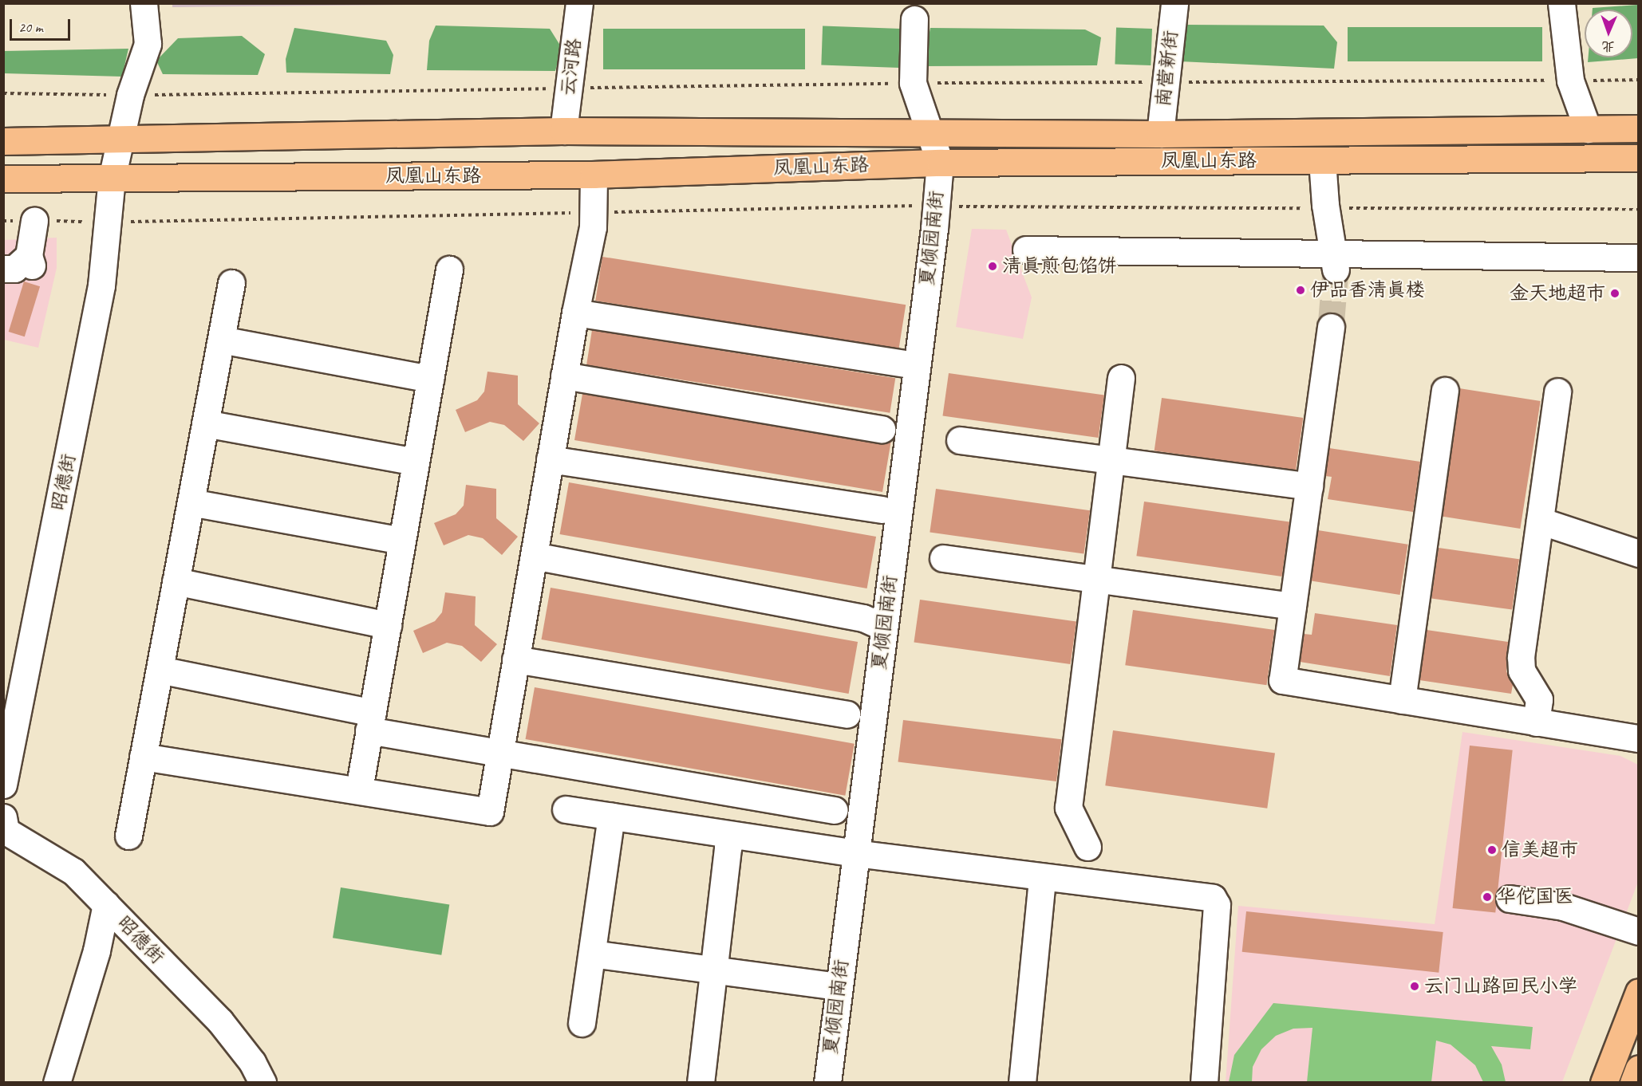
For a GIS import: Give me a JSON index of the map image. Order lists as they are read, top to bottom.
{
  "streets": {
    "main road": ["凤凰山东路"],
    "street": [
      "云河路",
      "南营新街",
      "夏倾园南街",
      "昭德街"
    ]
  },
  "crossings": [
    ["云河路", "凤凰山东路"],
    ["南营新街", "凤凰山东路"],
    ["凤凰山东路", "夏倾园南街"],
    ["凤凰山东路", "昭德街"]
  ],
  "places": [
    "清真煎包馅饼",
    "伊品香清真楼",
    "金天地超市",
    "信美超市",
    "华佗国医",
    "云门山路回民小学"
  ],
  "scale_bar": "20 m",
  "north": "bottom"
}
